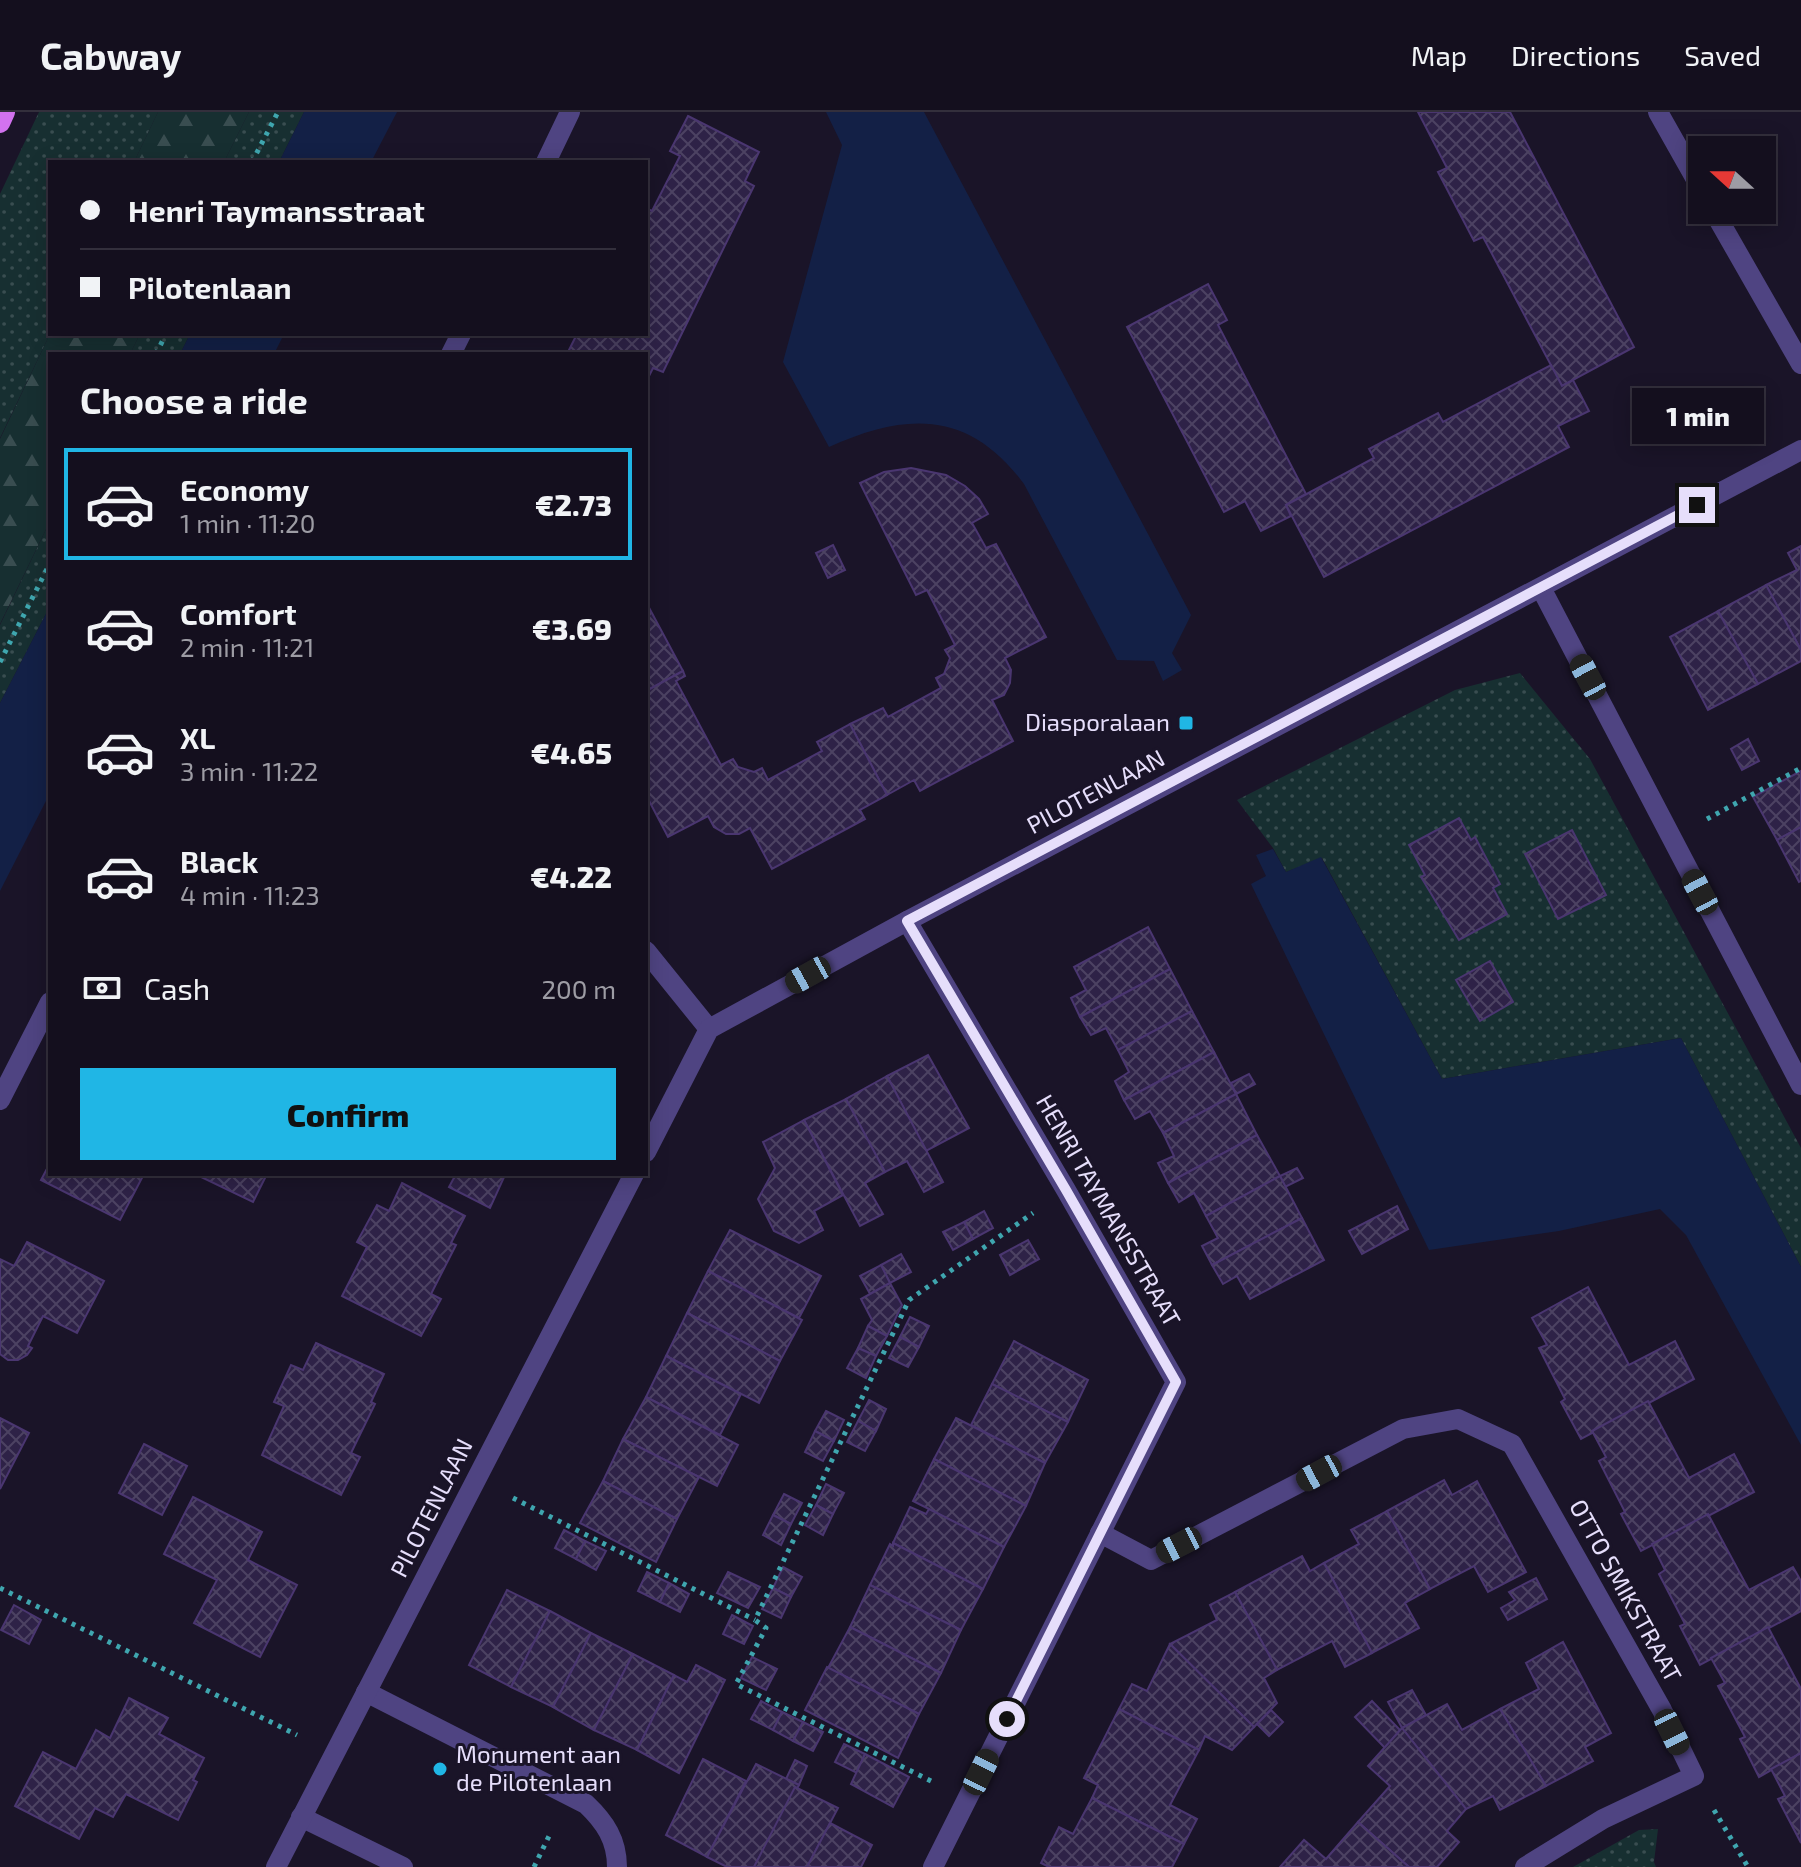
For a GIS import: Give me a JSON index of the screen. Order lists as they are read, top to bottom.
{
  "streets": {
    "street": ["PILOTENLAAN", "HENRI TAYMANSSTRAAT", "OTTO SMIKSTRAAT"]
  },
  "crossings": [
    ["PILOTENLAAN", "HENRI TAYMANSSTRAAT"],
    ["HENRI TAYMANSSTRAAT", "OTTO SMIKSTRAAT"]
  ],
  "places": {
    "transit": ["Diasporalaan"],
    "other": ["Monument aan de Pilotenlaan"]
  },
  "north": "left",
  "page": {
    "header": "Cabway",
    "nav": ["Map", "Directions", "Saved"],
    "banner": ["Henri Taymansstraat", "Pilotenlaan"],
    "heading": "Choose a ride",
    "bubble": "1 min",
    "list": [
      {
        "name": "Economy",
        "note": "1 min · 11:20",
        "value": "€2.73"
      },
      {
        "name": "Comfort",
        "note": "2 min · 11:21",
        "value": "€3.69"
      },
      {
        "name": "XL",
        "note": "3 min · 11:22",
        "value": "€4.65"
      },
      {
        "name": "Black",
        "note": "4 min · 11:23",
        "value": "€4.22"
      }
    ],
    "pay": ["Cash", "200 m"],
    "buttons": "Confirm"
  }
}
